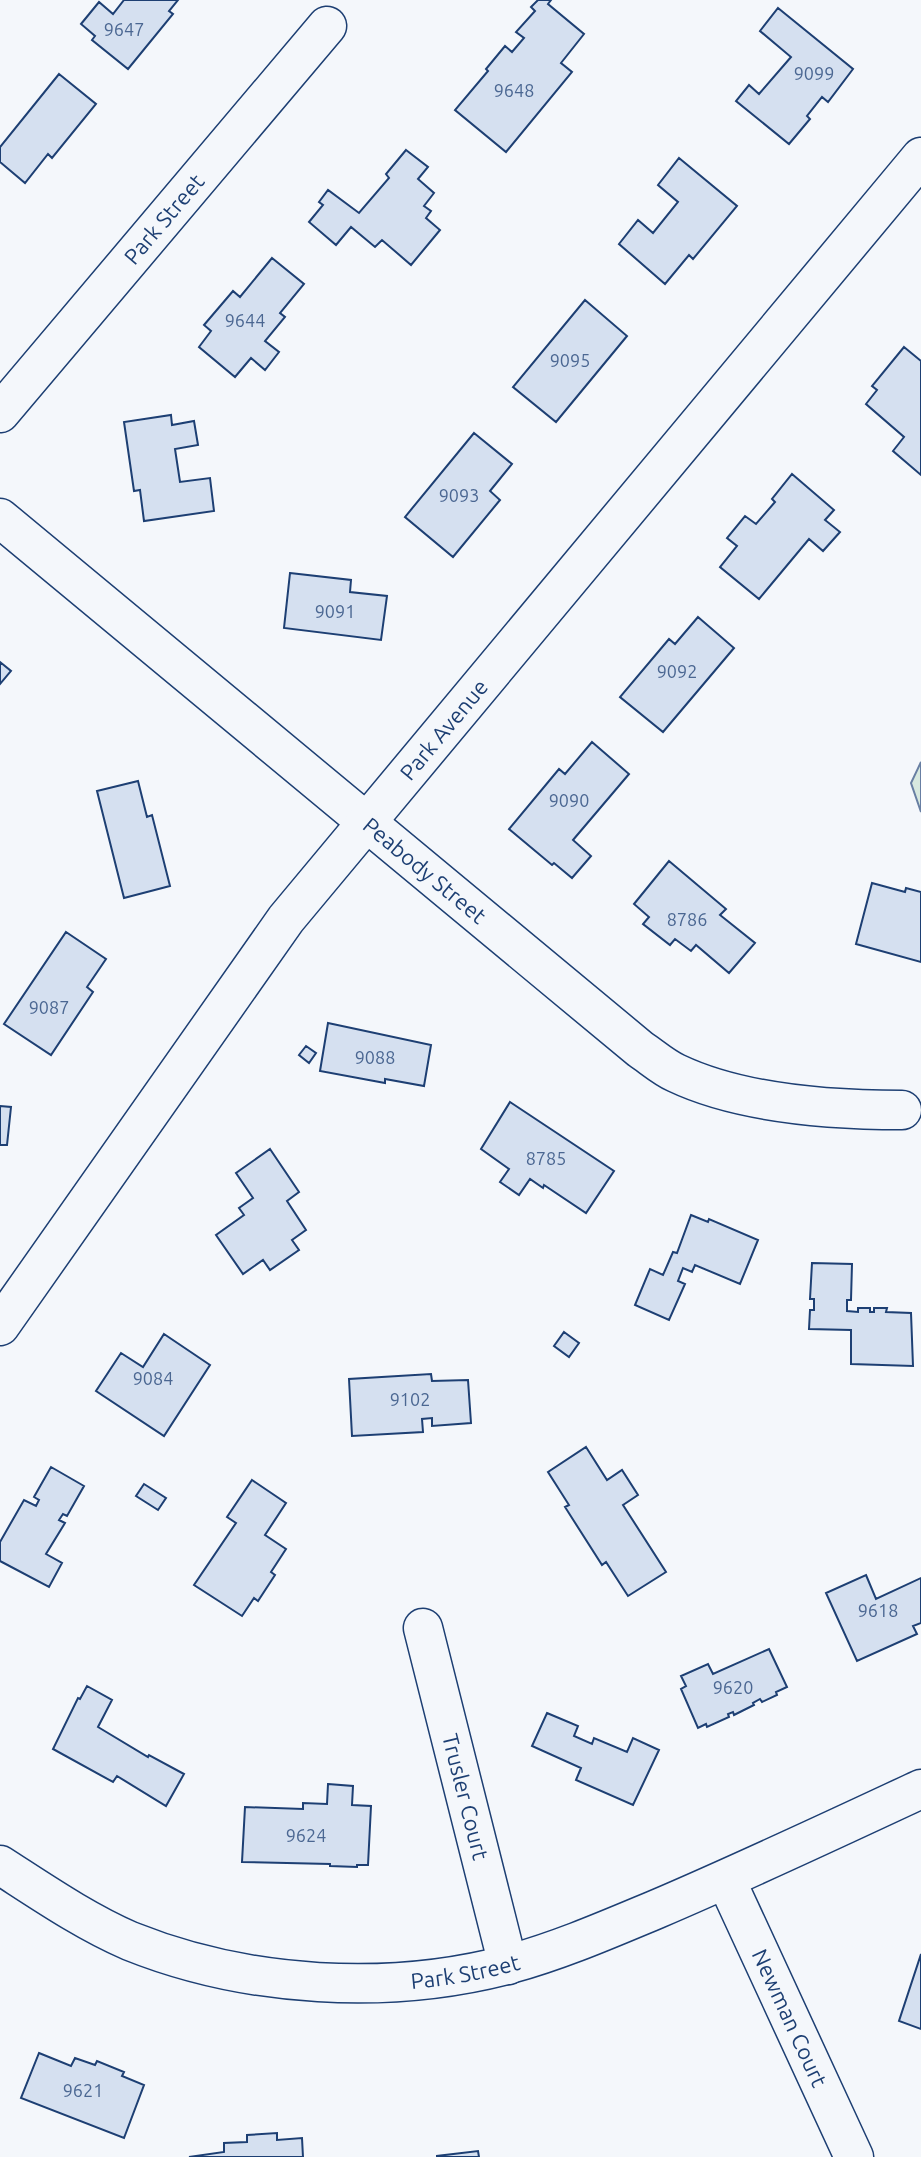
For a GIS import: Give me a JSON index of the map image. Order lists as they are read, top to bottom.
{
  "streets": {
    "street": [
      "Park Street",
      "Park Avenue",
      "Peabody Street",
      "Trusler Court",
      "Newman Court"
    ]
  },
  "crossings": [
    ["Park Street", "Trusler Court"],
    ["Park Street", "Newman Court"],
    ["Park Avenue", "Peabody Street"]
  ],
  "house_numbers": [
    "9647",
    "9099",
    "9648",
    "9644",
    "9095",
    "9093",
    "9091",
    "9092",
    "9090",
    "8786",
    "9087",
    "9088",
    "8785",
    "9084",
    "9102",
    "9618",
    "9620",
    "9624",
    "9621"
  ]
}
